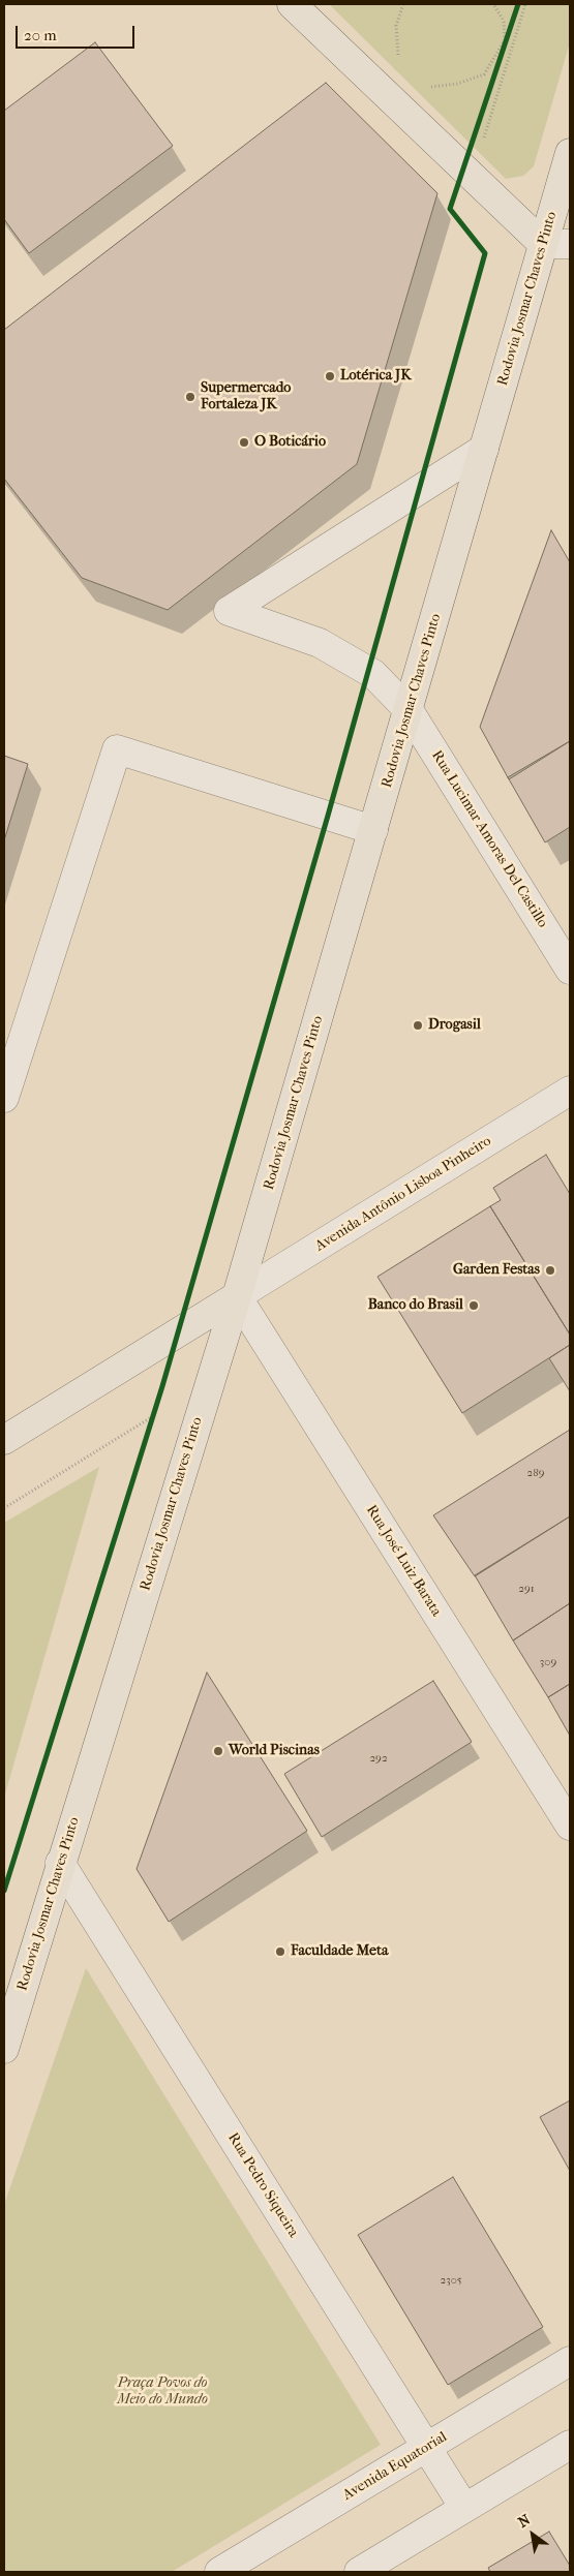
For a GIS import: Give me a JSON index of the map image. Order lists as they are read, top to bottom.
{
  "streets": {
    "main road": ["Rodovia Josmar Chaves Pinto"],
    "street": [
      "Rua Lucimar Amoras Del Castillo",
      "Avenida Antônio Lisboa Pinheiro",
      "Rua José Luiz Barata",
      "Rua Pedro Siqueira",
      "Avenida Equatorial"
    ]
  },
  "crossings": [
    ["Rodovia Josmar Chaves Pinto", "Rua Lucimar Amoras Del Castillo"],
    ["Rodovia Josmar Chaves Pinto", "Avenida Antônio Lisboa Pinheiro"],
    ["Rodovia Josmar Chaves Pinto", "Rua José Luiz Barata"],
    ["Rodovia Josmar Chaves Pinto", "Rua Pedro Siqueira"],
    ["Avenida Antônio Lisboa Pinheiro", "Rua José Luiz Barata"],
    ["Rua Pedro Siqueira", "Avenida Equatorial"]
  ],
  "parks": ["Praça Povos do Meio do Mundo"],
  "places": [
    "Lotérica JK",
    "Supermercado Fortaleza JK",
    "O Boticário",
    "Drogasil",
    "Garden Festas",
    "Banco do Brasil",
    "World Piscinas",
    "Faculdade Meta"
  ],
  "house_numbers": [
    "289",
    "291",
    "309",
    "292",
    "2305"
  ],
  "scale_bar": "20 m",
  "north": "top left"
}
